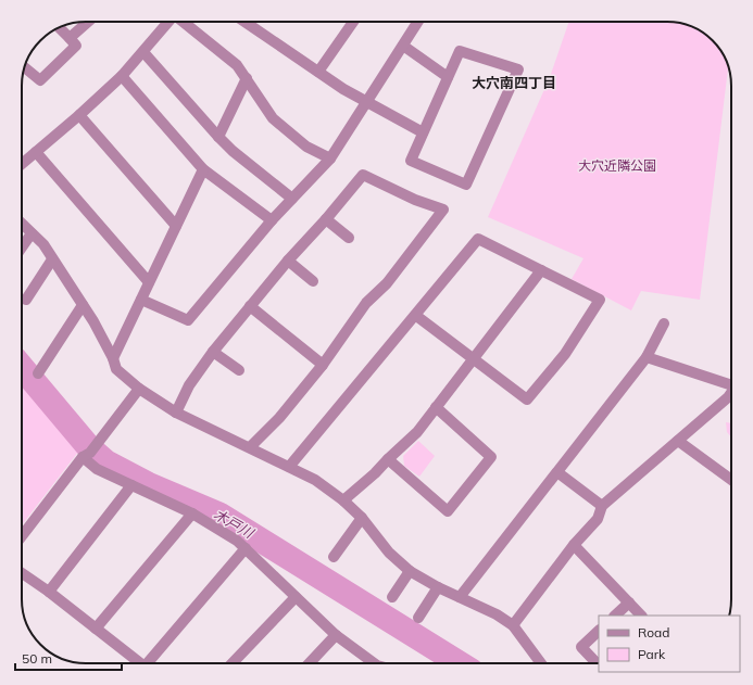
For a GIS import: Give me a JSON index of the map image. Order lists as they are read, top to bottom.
{
  "districts": ["大穴南四丁目"],
  "water": ["木戸川"],
  "parks": ["大穴近隣公園"],
  "legend": ["Road", "Park"],
  "scale_bar": "50 m"
}
